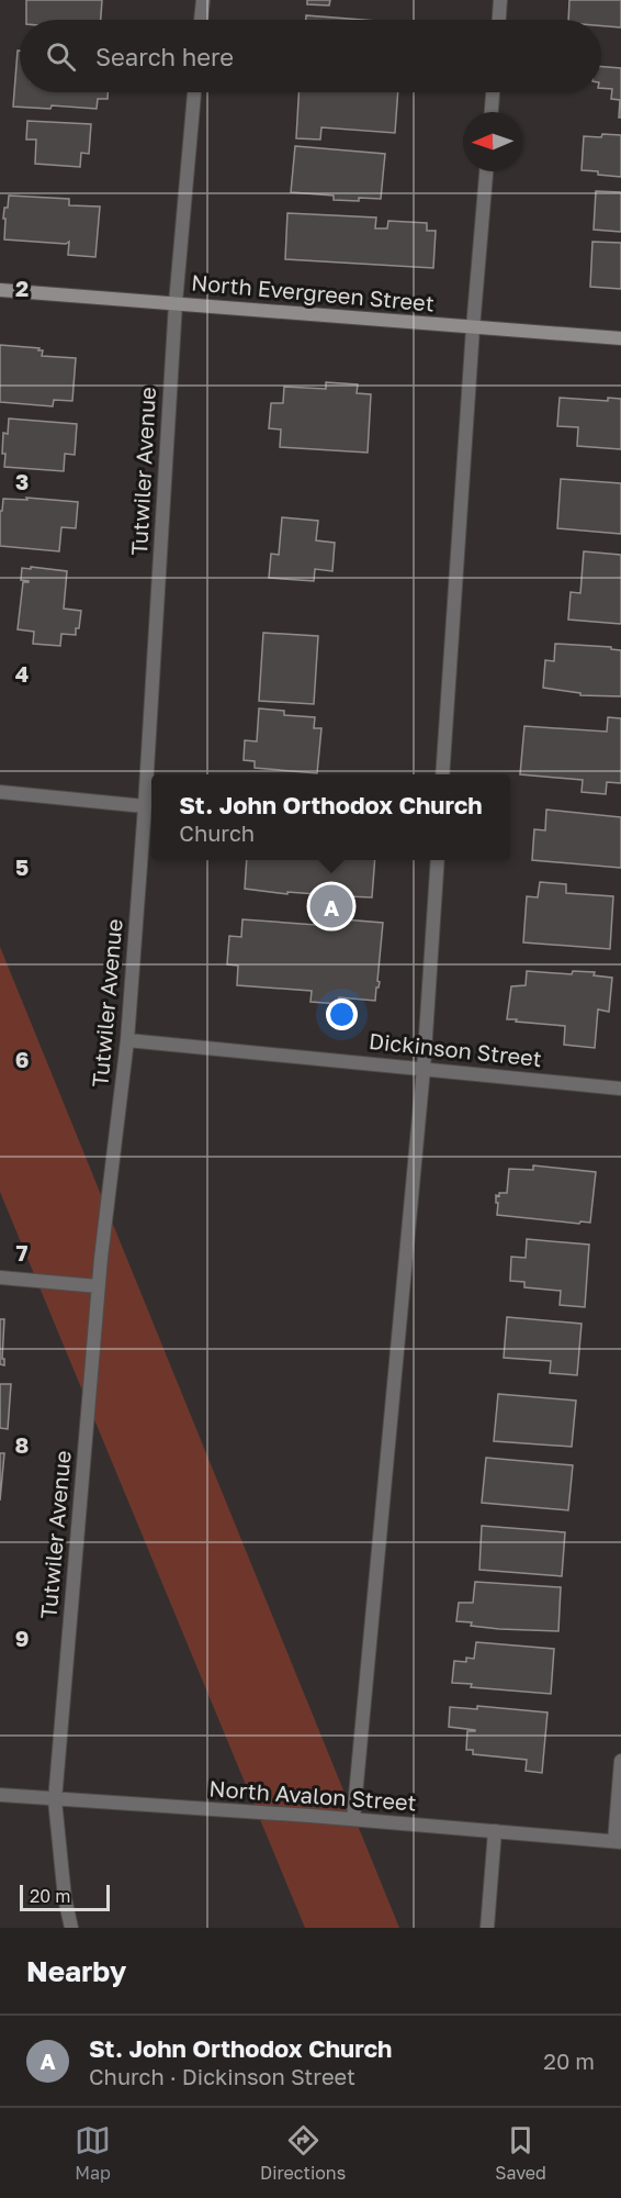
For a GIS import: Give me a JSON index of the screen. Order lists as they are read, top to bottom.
{
  "streets": {
    "street": [
      "North Evergreen Street",
      "Tutwiler Avenue",
      "Dickinson Street",
      "North Avalon Street"
    ]
  },
  "crossings": [
    ["North Evergreen Street", "Tutwiler Avenue"],
    ["Tutwiler Avenue", "Dickinson Street"],
    ["Tutwiler Avenue", "North Avalon Street"]
  ],
  "scale_bar": "20 m",
  "north": "left",
  "page": {
    "search": "Search here",
    "popup": ["St. John Orthodox Church", "Church"],
    "pins": "A",
    "scale": "20 m",
    "heading": "Nearby",
    "list": [
      {
        "mark": "A",
        "name": "St. John Orthodox Church",
        "note": "Church · Dickinson Street",
        "value": "20 m"
      }
    ],
    "nav": ["Map", "Directions", "Saved"]
  },
  "grid": {
    "rows": [
      "2",
      "3",
      "4",
      "5",
      "6",
      "7",
      "8",
      "9"
    ]
  }
}
